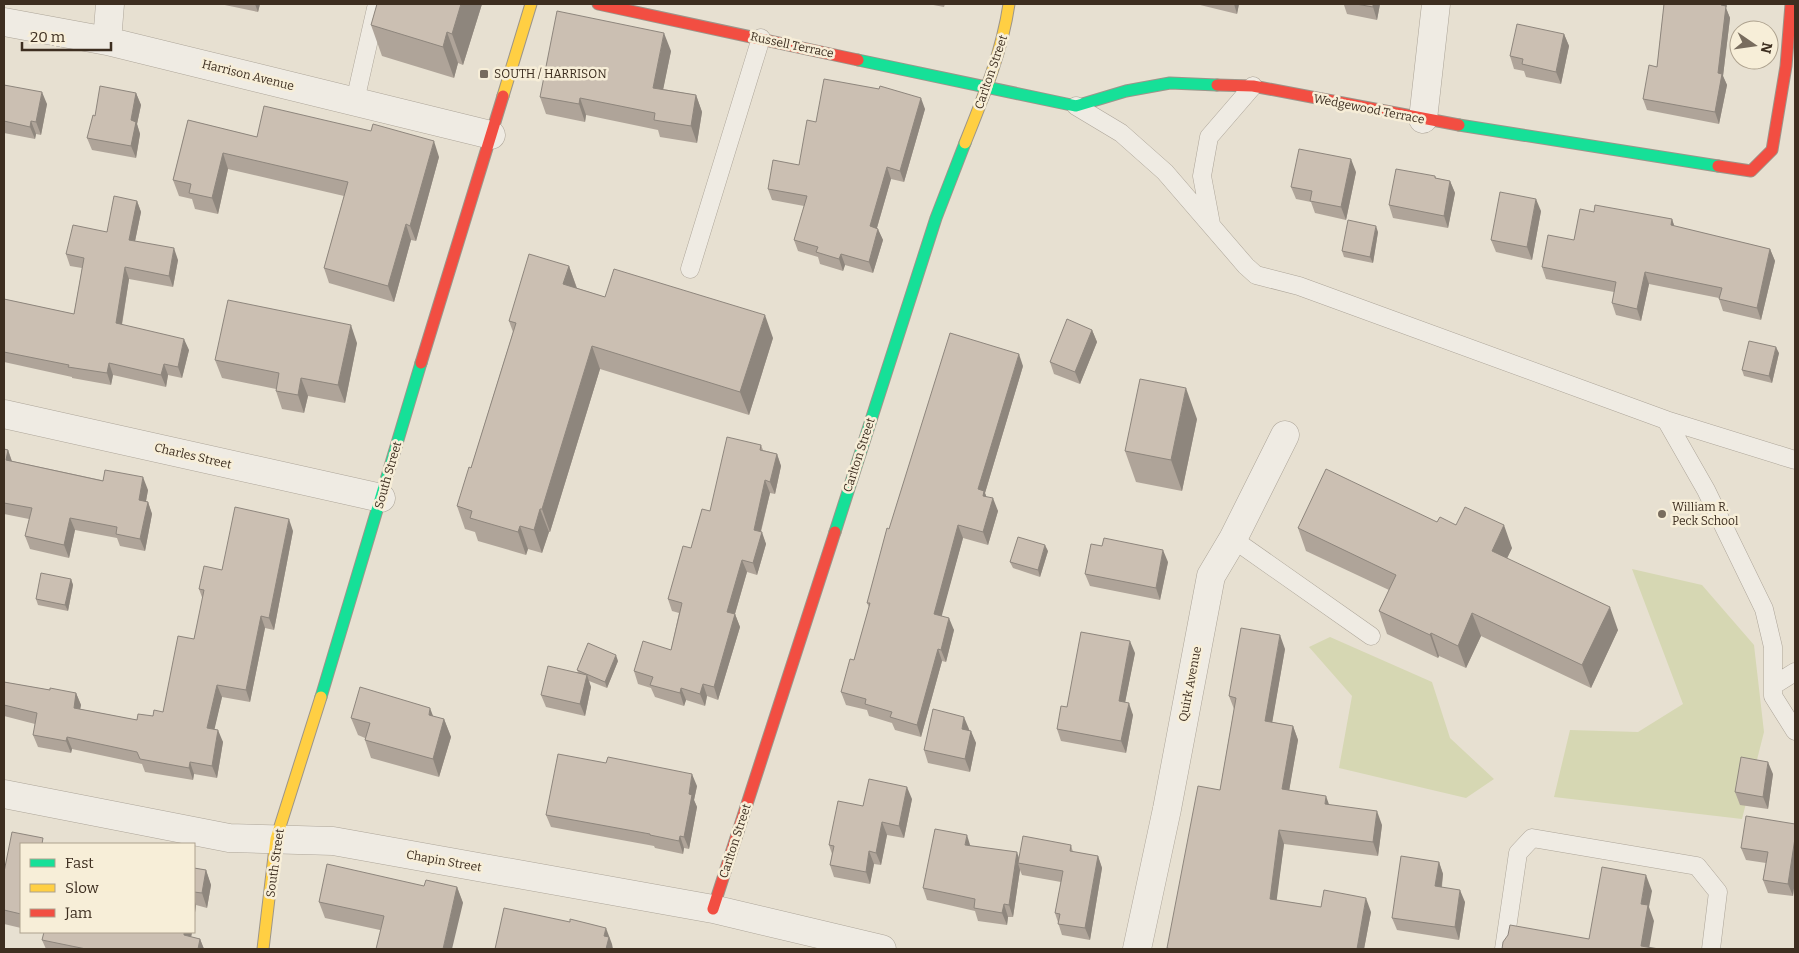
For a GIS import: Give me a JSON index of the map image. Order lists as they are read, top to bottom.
{
  "streets": {
    "street": [
      "Russell Terrace",
      "Carlton Street",
      "Harrison Avenue",
      "Wedgewood Terrace",
      "Charles Street",
      "South Street",
      "Quirk Avenue",
      "Chapin Street"
    ]
  },
  "crossings": [
    ["Russell Terrace", "Carlton Street"],
    ["Russell Terrace", "Wedgewood Terrace"],
    ["Carlton Street", "Wedgewood Terrace"],
    ["Carlton Street", "Chapin Street"],
    ["Harrison Avenue", "South Street"],
    ["Charles Street", "South Street"],
    ["South Street", "Chapin Street"]
  ],
  "places": {
    "transit": ["SOUTH / HARRISON"],
    "other": ["William R. Peck School"]
  },
  "legend": ["Fast", "Slow", "Jam"],
  "scale_bar": "20 m",
  "north": "right"
}
